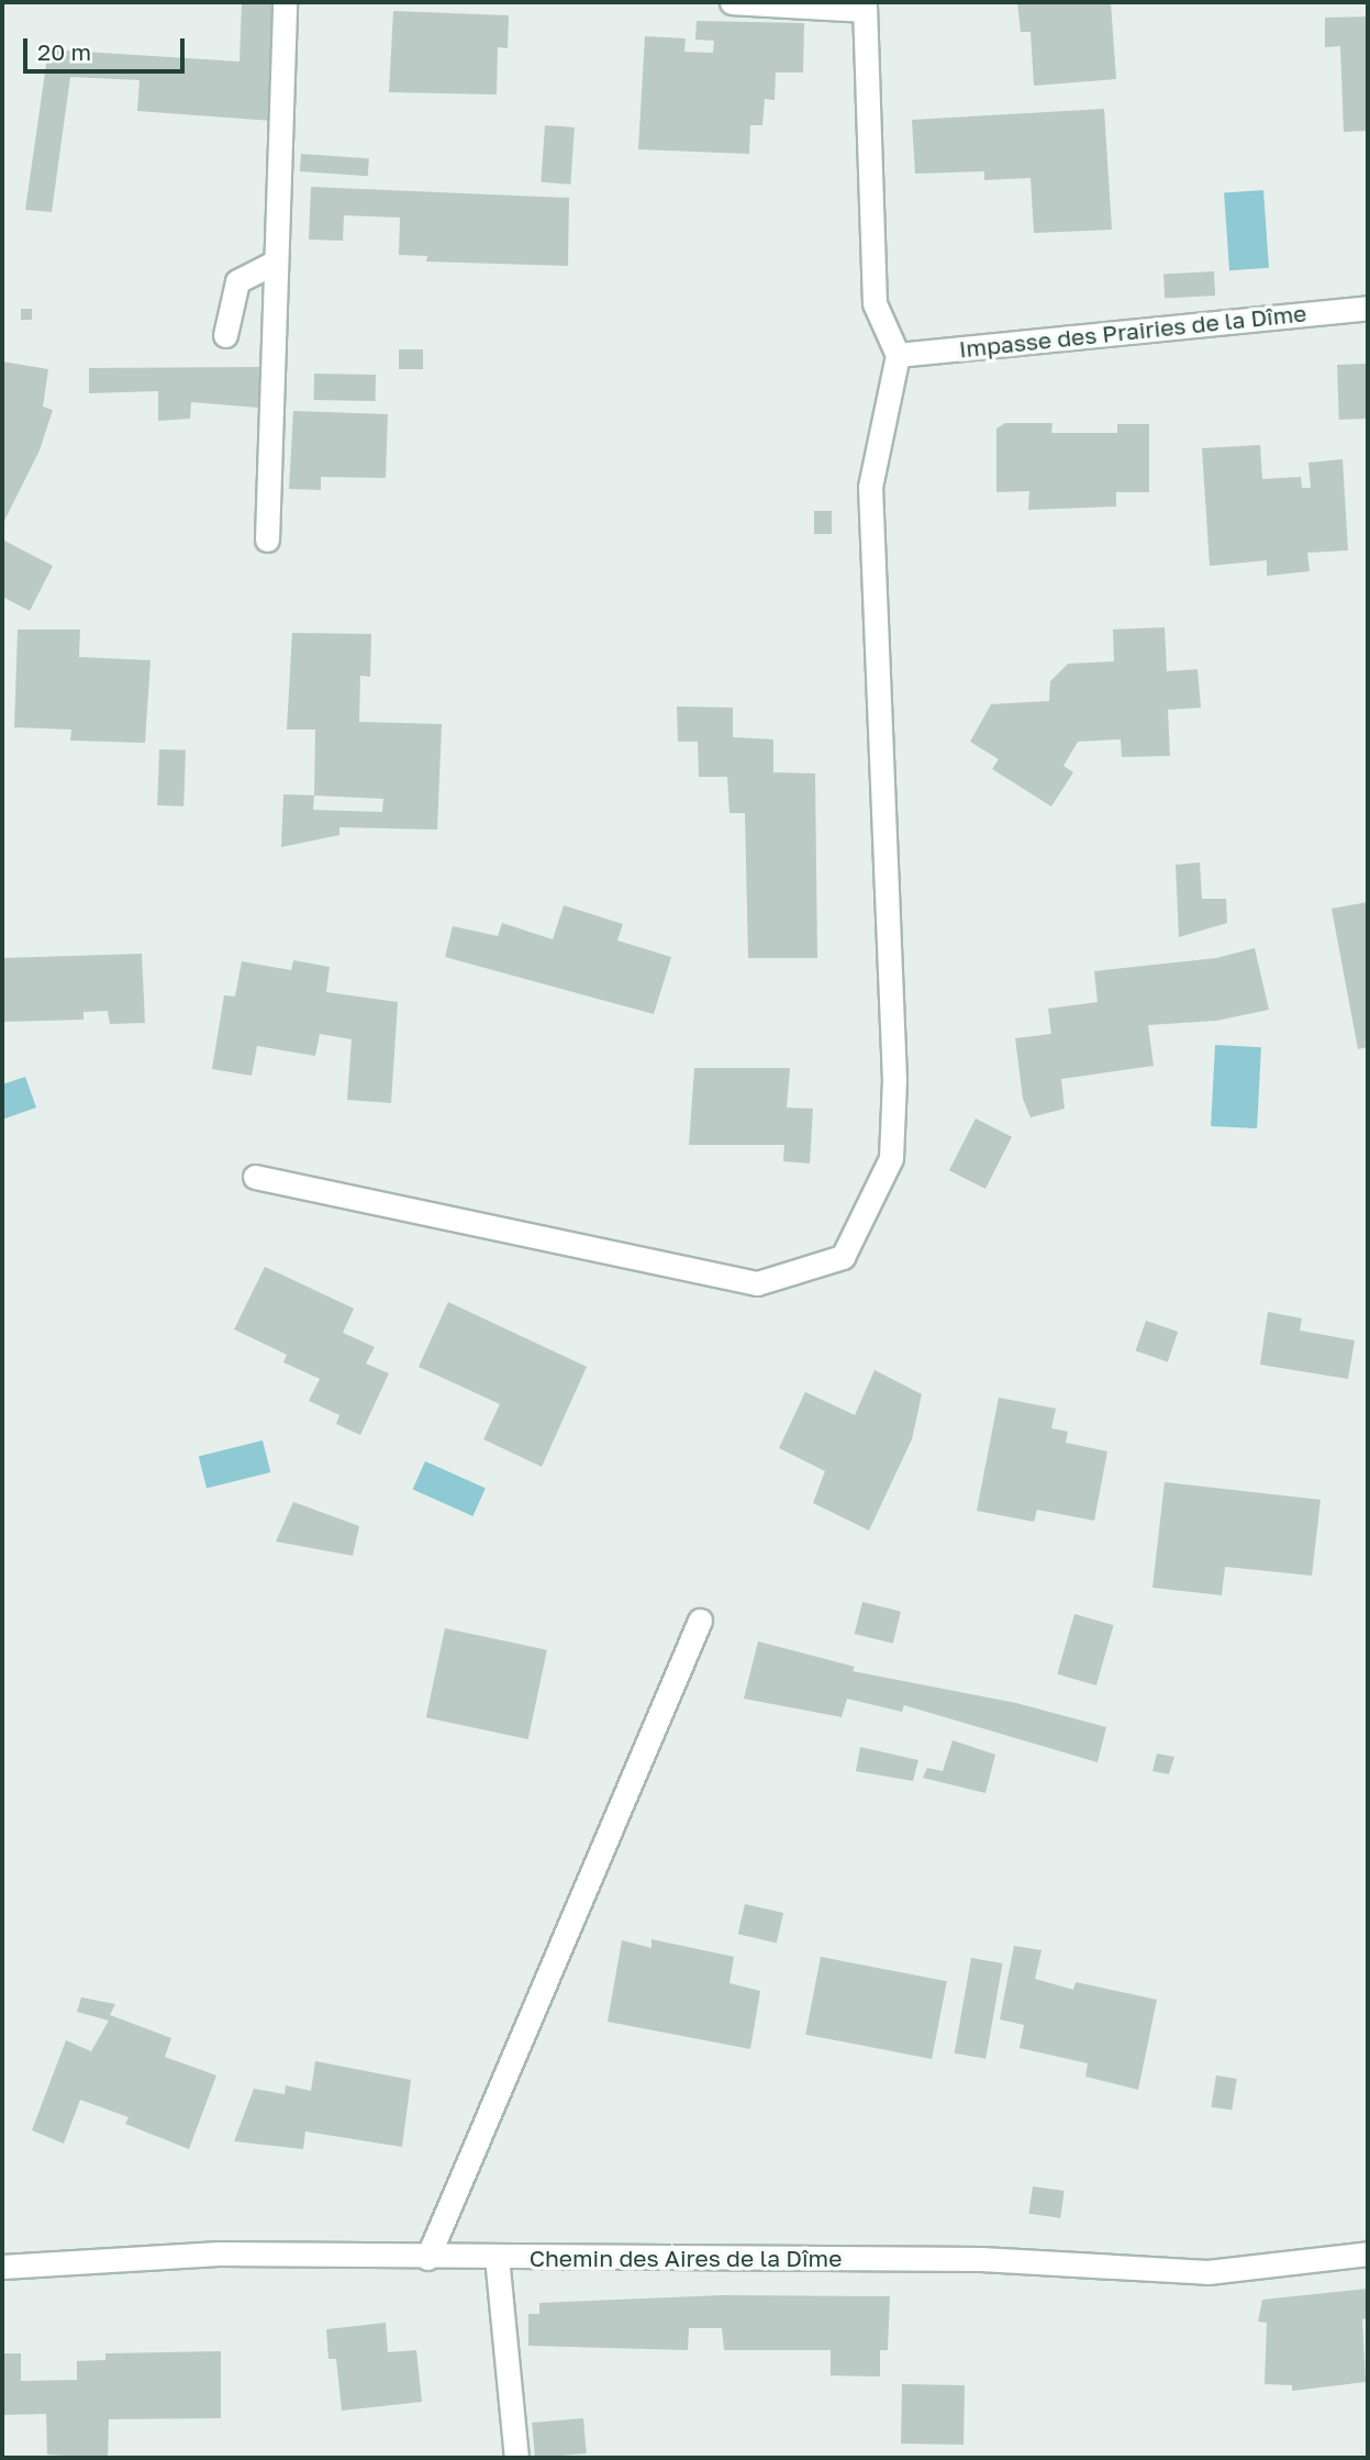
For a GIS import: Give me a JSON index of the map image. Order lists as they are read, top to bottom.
{
  "streets": {
    "street": ["Impasse des Prairies de la Dîme", "Chemin des Aires de la Dîme"]
  },
  "scale_bar": "20 m"
}
